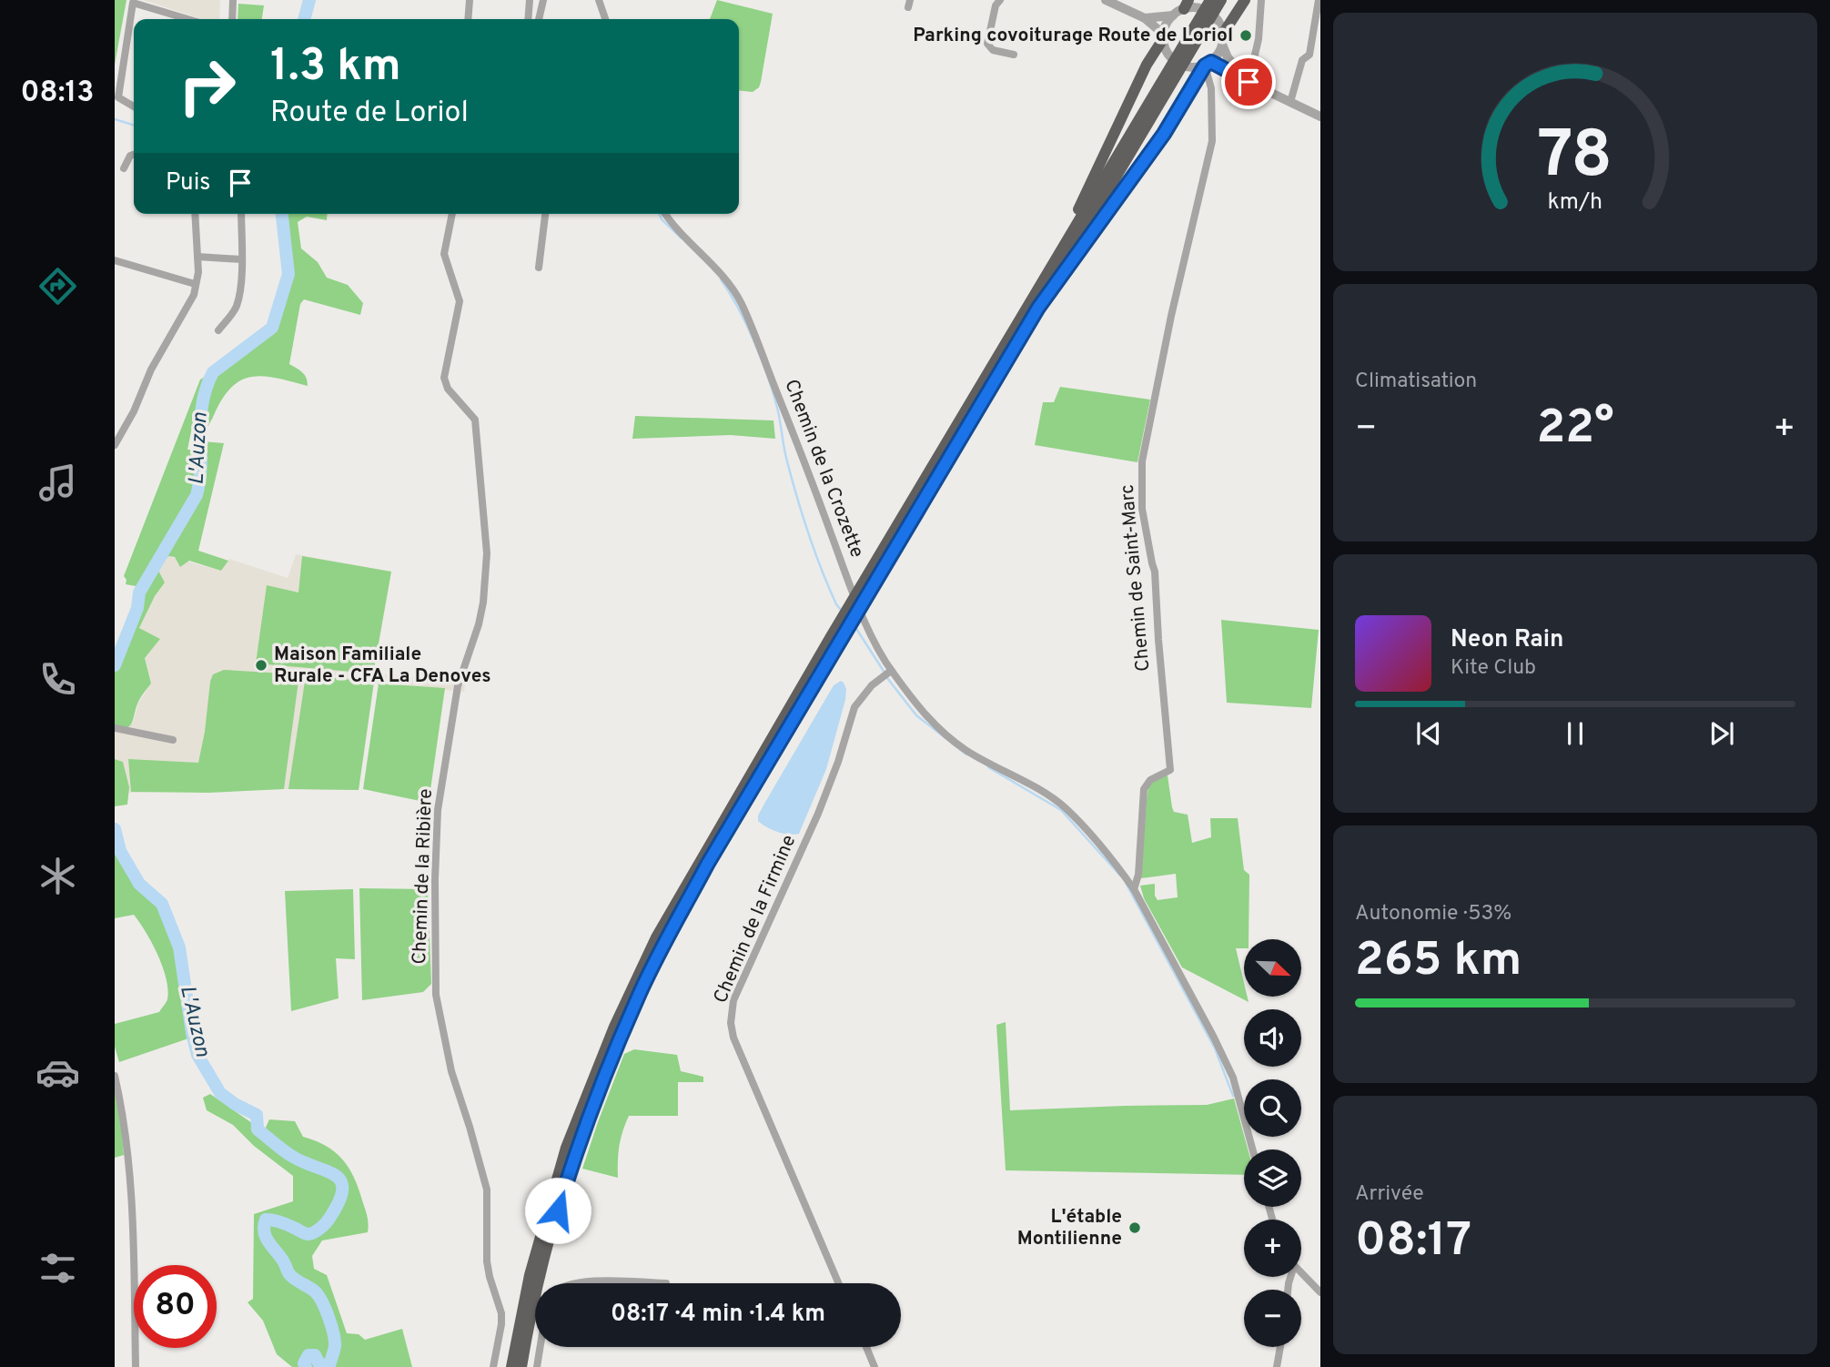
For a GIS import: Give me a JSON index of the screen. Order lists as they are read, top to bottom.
{
  "streets": {
    "street": [
      "Chemin de la Crozette",
      "Chemin de Saint-Marc",
      "Chemin de la Ribière",
      "Chemin de la Firmine"
    ]
  },
  "crossings": [
    ["Chemin de la Crozette", "Chemin de Saint-Marc"],
    ["Chemin de la Crozette", "Chemin de la Firmine"]
  ],
  "water": ["L'Auzon"],
  "places": ["Parking covoiturage Route de Loriol", "Maison Familiale Rurale - CFA La Denoves", "L'étable Montilienne"],
  "north": "bottom right",
  "page": {
    "tabs": "08:13",
    "turn": ["1.3 km", "Route de Loriol"],
    "then": "Puis",
    "tile": [
      "Climatisation",
      ["Autonomie · 53%", "265 km"],
      ["Arrivée", "08:17"]
    ],
    "heat": ["−", "22°", "+"],
    "song": ["Neon Rain", "Kite Club"],
    "map_buttons": ["+", "−"],
    "limit": "80",
    "trip": "08:17 · 4 min · 1.4 km",
    "gauge": ["78", "km/h"]
  }
}
